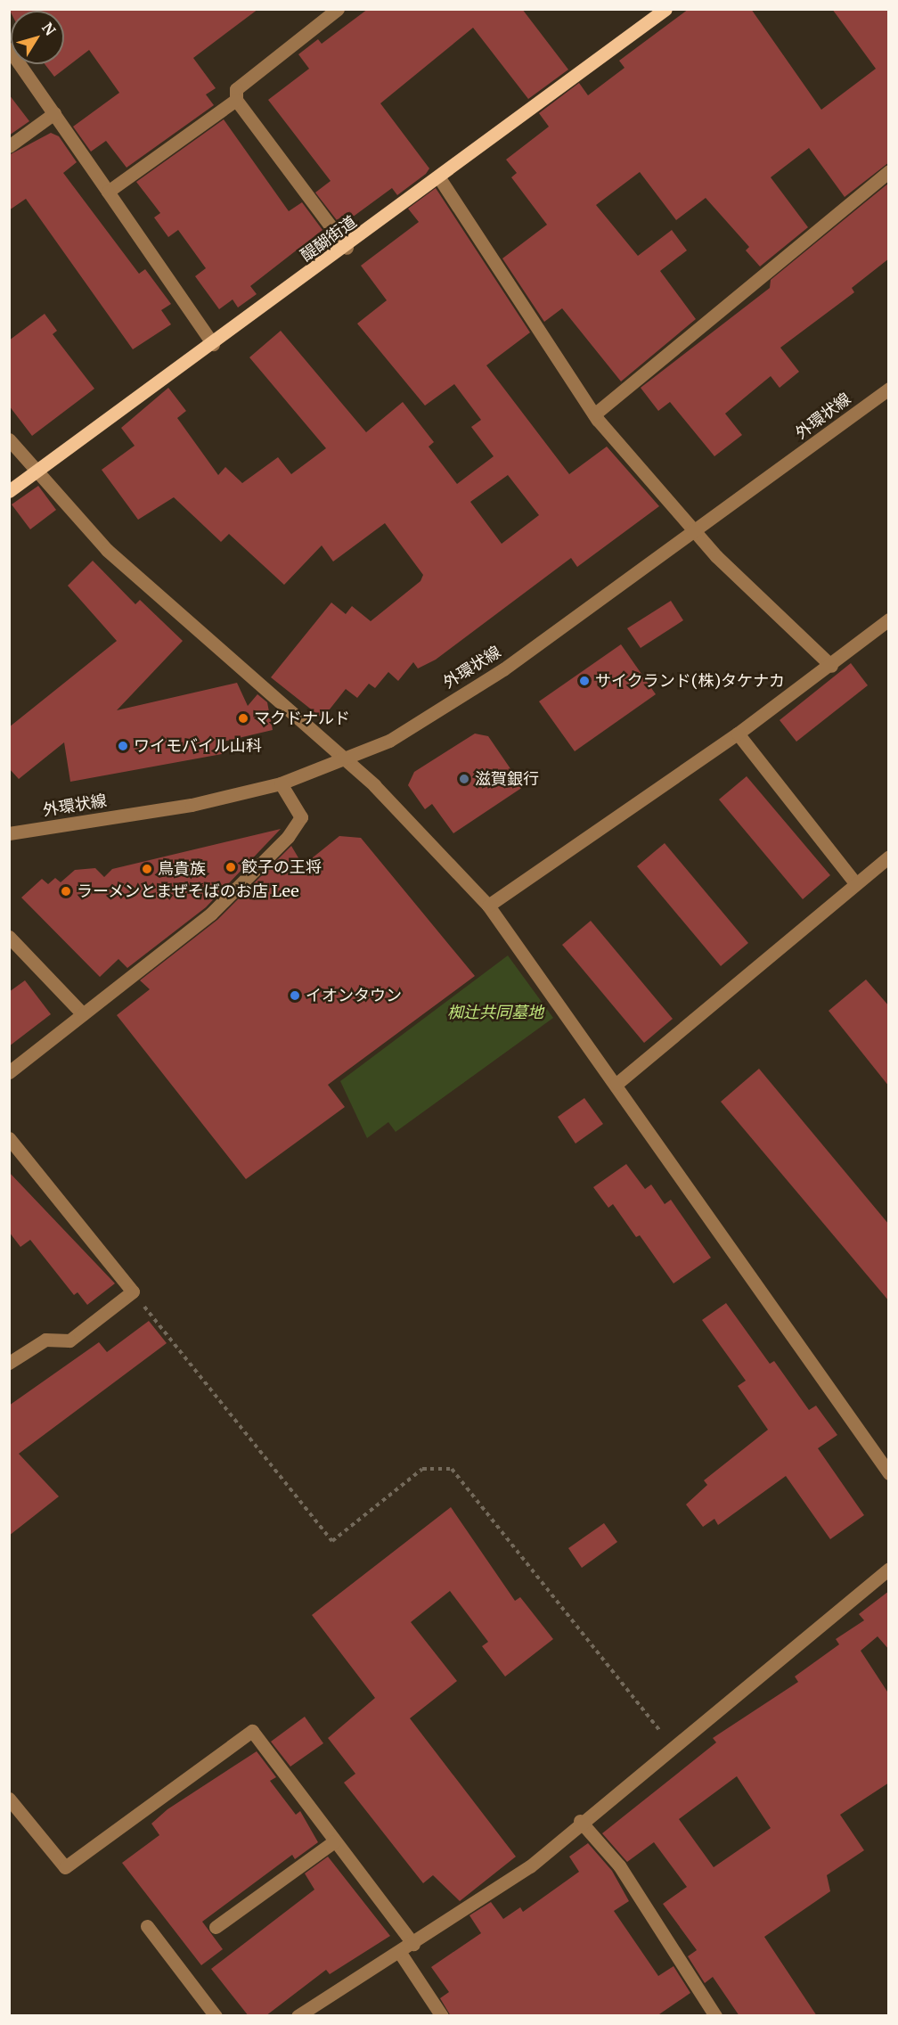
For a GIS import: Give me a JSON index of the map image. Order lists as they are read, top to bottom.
{
  "streets": {
    "main road": ["醍醐街道"],
    "street": ["外環状線"]
  },
  "parks": ["椥辻共同墓地"],
  "places": [
    "サイクランド(株)タケナカ",
    "マクドナルド",
    "ワイモバイル山科",
    "滋賀銀行",
    "餃子の王将",
    "鳥貴族",
    "ラーメンとまぜそばのお店 Lee",
    "イオンタウン"
  ],
  "north": "top right"
}
